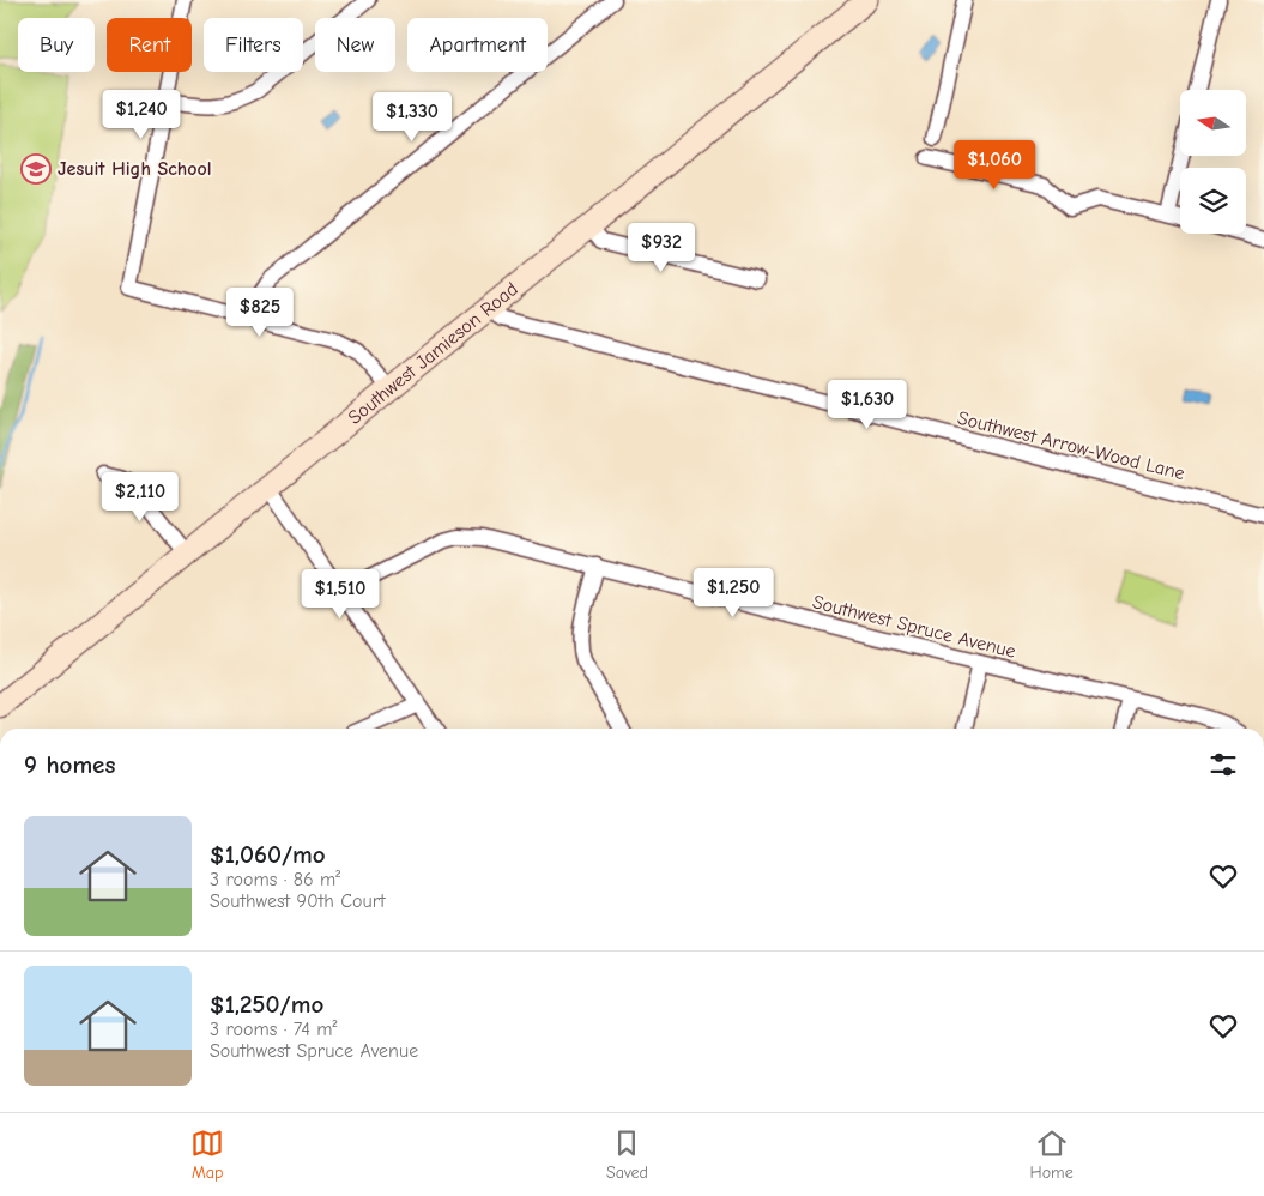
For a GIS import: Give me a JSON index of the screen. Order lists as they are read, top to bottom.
{
  "streets": {
    "street": ["Southwest Jamieson Road", "Southwest Arrow-Wood Lane", "Southwest Spruce Avenue"]
  },
  "crossings": [
    ["Southwest Jamieson Road", "Southwest Arrow-Wood Lane"]
  ],
  "places": {
    "school or university": ["Jesuit High School"]
  },
  "north": "left",
  "page": {
    "chip": [
      "Buy",
      "Rent",
      "Filters",
      "New",
      "Apartment"
    ],
    "price": [
      "$1,240",
      "$1,330",
      "$1,060",
      "$932",
      "$825",
      "$1,630",
      "$2,110",
      "$1,250",
      "$1,510"
    ],
    "heading": "9 homes",
    "list": [
      {
        "name": "$1,060/mo",
        "note": "3 rooms · 86 m² · Southwest 90th Court"
      },
      {
        "name": "$1,250/mo",
        "note": "3 rooms · 74 m² · Southwest Spruce Avenue"
      }
    ],
    "tabs": ["Map", "Saved", "Home"]
  }
}
